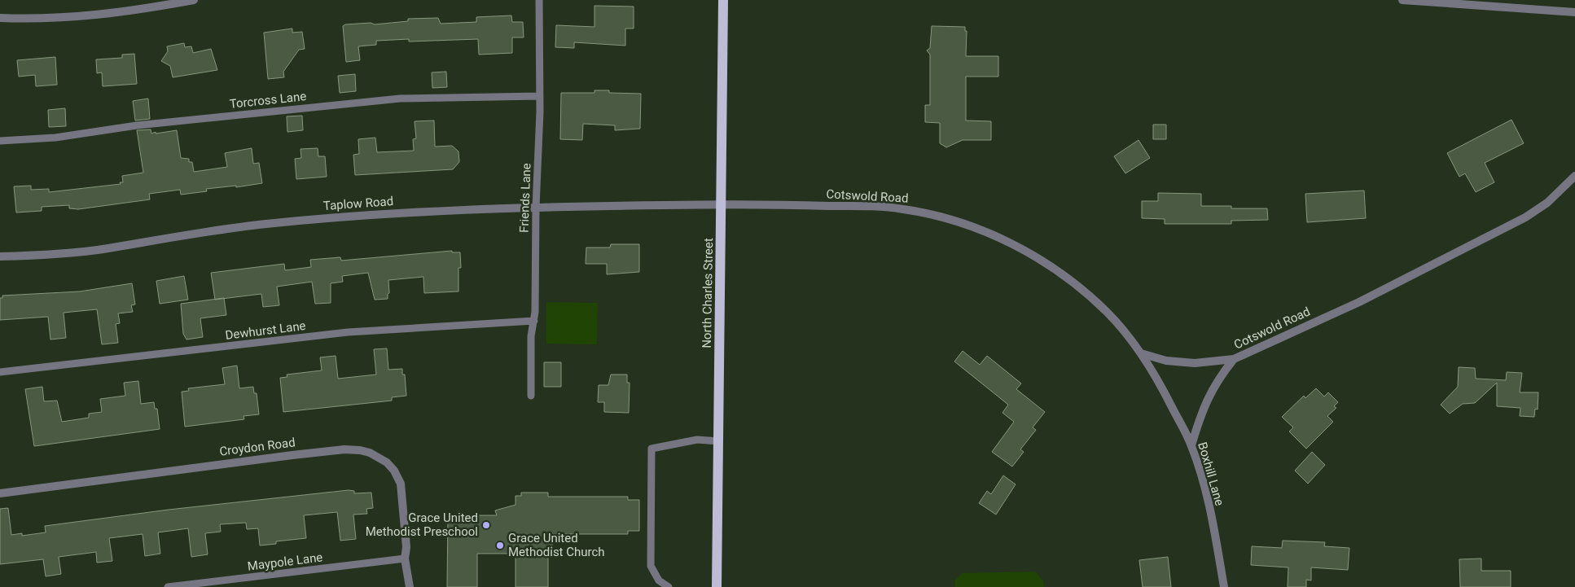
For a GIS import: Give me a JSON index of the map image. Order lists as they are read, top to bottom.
{
  "streets": {
    "main road": ["North Charles Street"],
    "street": [
      "Cotswold Road",
      "Taplow Road",
      "Croydon Road",
      "Boxhill Lane"
    ],
    "lane": [
      "Torcross Lane",
      "Friends Lane",
      "Dewhurst Lane",
      "Maypole Lane"
    ]
  },
  "crossings": [
    ["Torcross Lane", "Friends Lane"],
    ["Cotswold Road", "Taplow Road"],
    ["Cotswold Road", "North Charles Street"],
    ["Cotswold Road", "Boxhill Lane"],
    ["Friends Lane", "Taplow Road"],
    ["Friends Lane", "Dewhurst Lane"],
    ["Taplow Road", "North Charles Street"],
    ["Croydon Road", "Maypole Lane"]
  ],
  "places": ["Grace United Methodist Preschool", "Grace United Methodist Church"]
}
